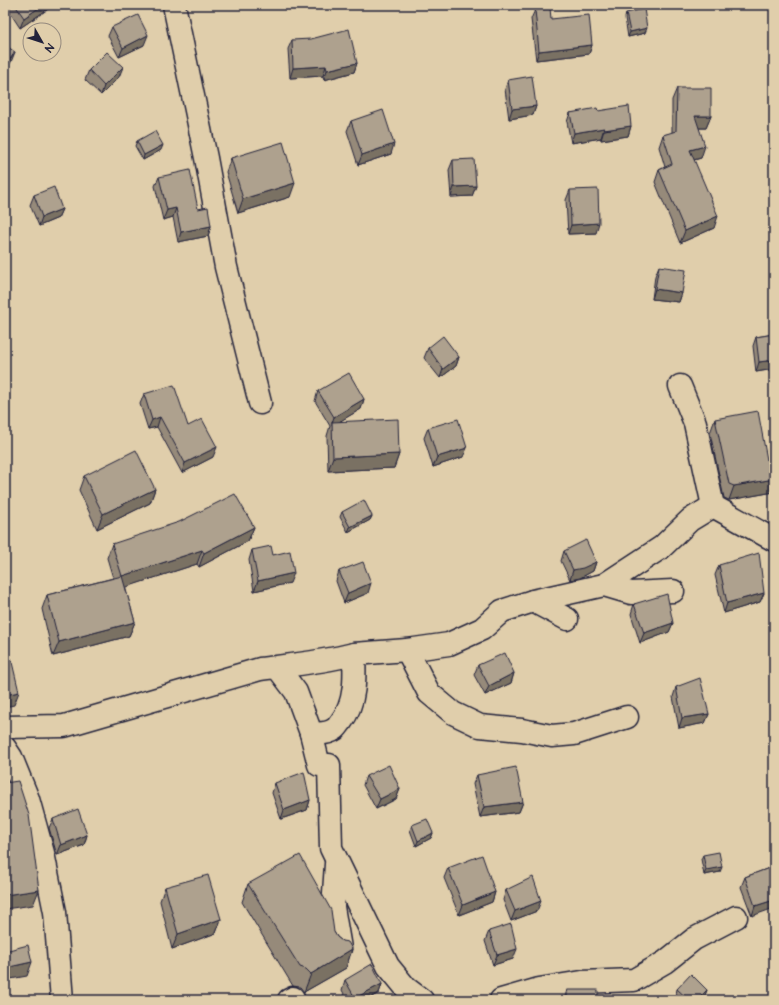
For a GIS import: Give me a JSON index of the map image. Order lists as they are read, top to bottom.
{
  "north": "bottom right"
}
